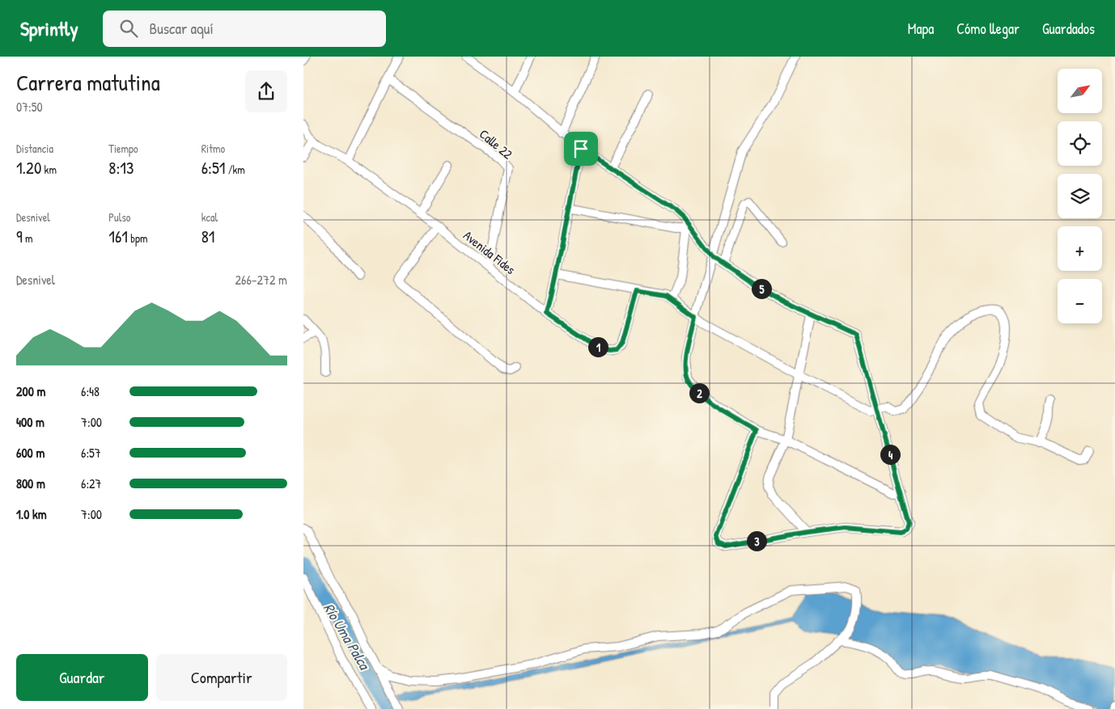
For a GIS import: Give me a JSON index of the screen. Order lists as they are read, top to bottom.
{
  "streets": {
    "street": ["Calle 22", "Avenida Fides"]
  },
  "crossings": [
    ["Calle 22", "Avenida Fides"]
  ],
  "water": ["Río Uma Palca"],
  "north": "top right",
  "page": {
    "header": "Sprintly",
    "search": "Buscar aquí",
    "nav": ["Mapa", "Cómo llegar", "Guardados"],
    "heading": ["Carrera matutina", "07:50"],
    "map_buttons": ["+", "−"],
    "stats": [
      ["Distancia", "1.20 km"],
      ["Tiempo", "8:13"],
      ["Ritmo", "6:51 /km"],
      ["Desnivel", "9 m"],
      ["Pulso", "161 bpm"],
      ["kcal", "81"]
    ],
    "chart": ["Desnivel", "266–272 m"],
    "pins": [
      "5",
      "1",
      "2",
      "4",
      "3"
    ],
    "list": [
      {
        "name": "200 m",
        "note": "6:48"
      },
      {
        "name": "400 m",
        "note": "7:00"
      },
      {
        "name": "600 m",
        "note": "6:57"
      },
      {
        "name": "800 m",
        "note": "6:27"
      },
      {
        "name": "1.0 km",
        "note": "7:00"
      }
    ],
    "buttons": ["Guardar", "Compartir"]
  }
}
